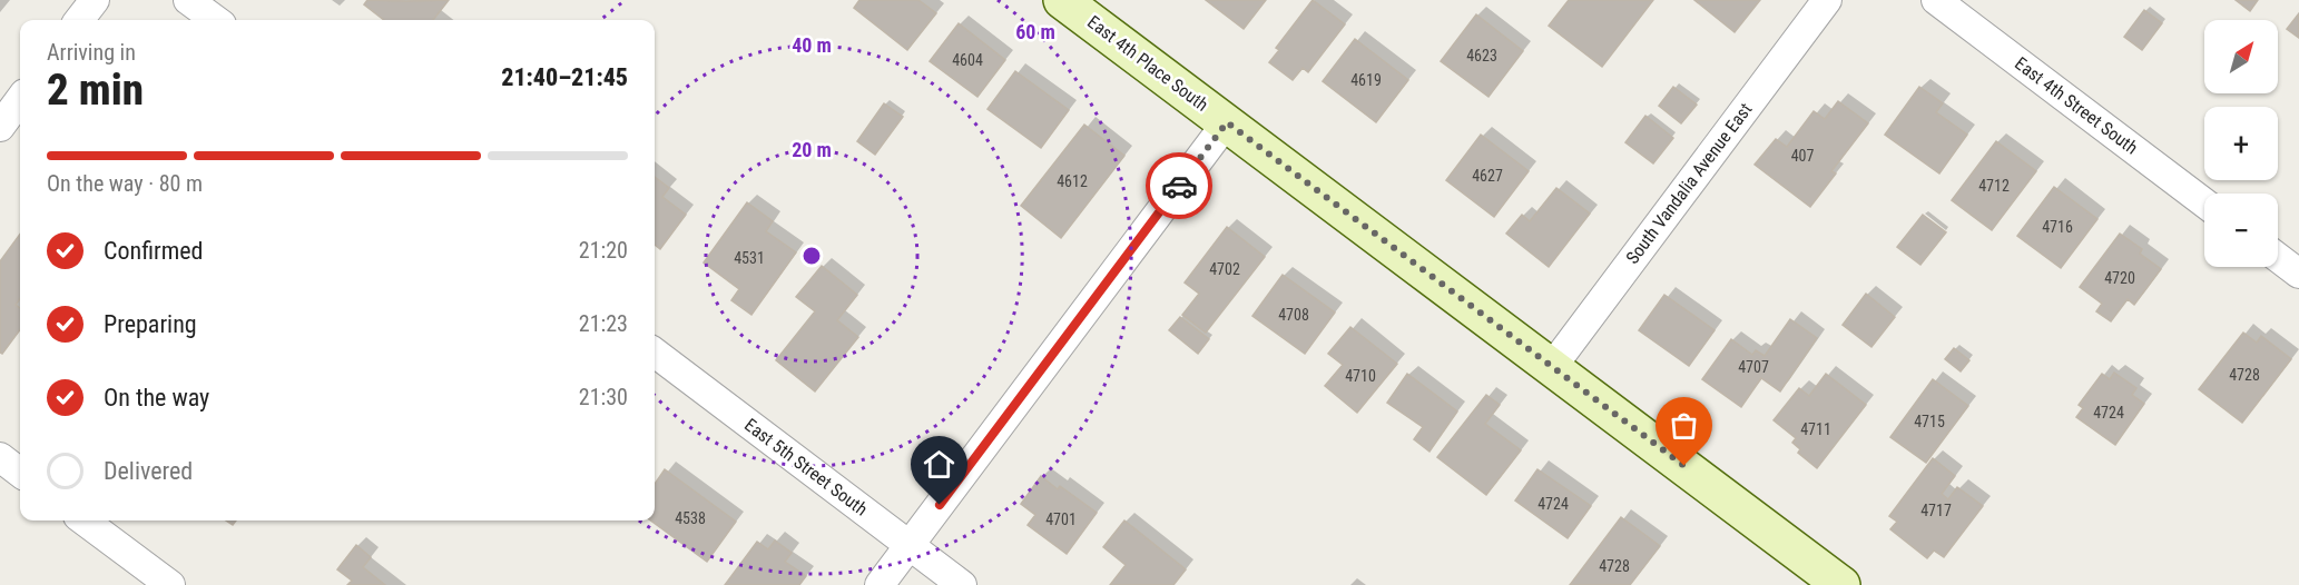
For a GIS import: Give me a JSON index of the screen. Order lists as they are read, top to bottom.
{
  "streets": {
    "street": [
      "East 4th Place South",
      "East 4th Street South",
      "South Vandalia Avenue East",
      "East 5th Street South"
    ]
  },
  "crossings": [
    ["East 4th Place South", "South Vandalia Avenue East"]
  ],
  "house_numbers": [
    "4623",
    "4604",
    "4619",
    "407",
    "4627",
    "4612",
    "4712",
    "4716",
    "4531",
    "4702",
    "4720",
    "4708",
    "4707",
    "4728",
    "4710",
    "4724",
    "4715",
    "4711",
    "4724",
    "4717",
    "4538",
    "4701",
    "4728"
  ],
  "north": "top right",
  "page": {
    "map_buttons": ["+", "−"],
    "heading": ["2 min", "Arriving in", "21:40–21:45"],
    "bar": "On the way · 80 m",
    "list": [
      ["Confirmed", "21:20"],
      ["Preparing", "21:23"],
      ["On the way", "21:30"],
      "Delivered"
    ]
  },
  "rings": ["60 m", "40 m", "20 m"]
}
